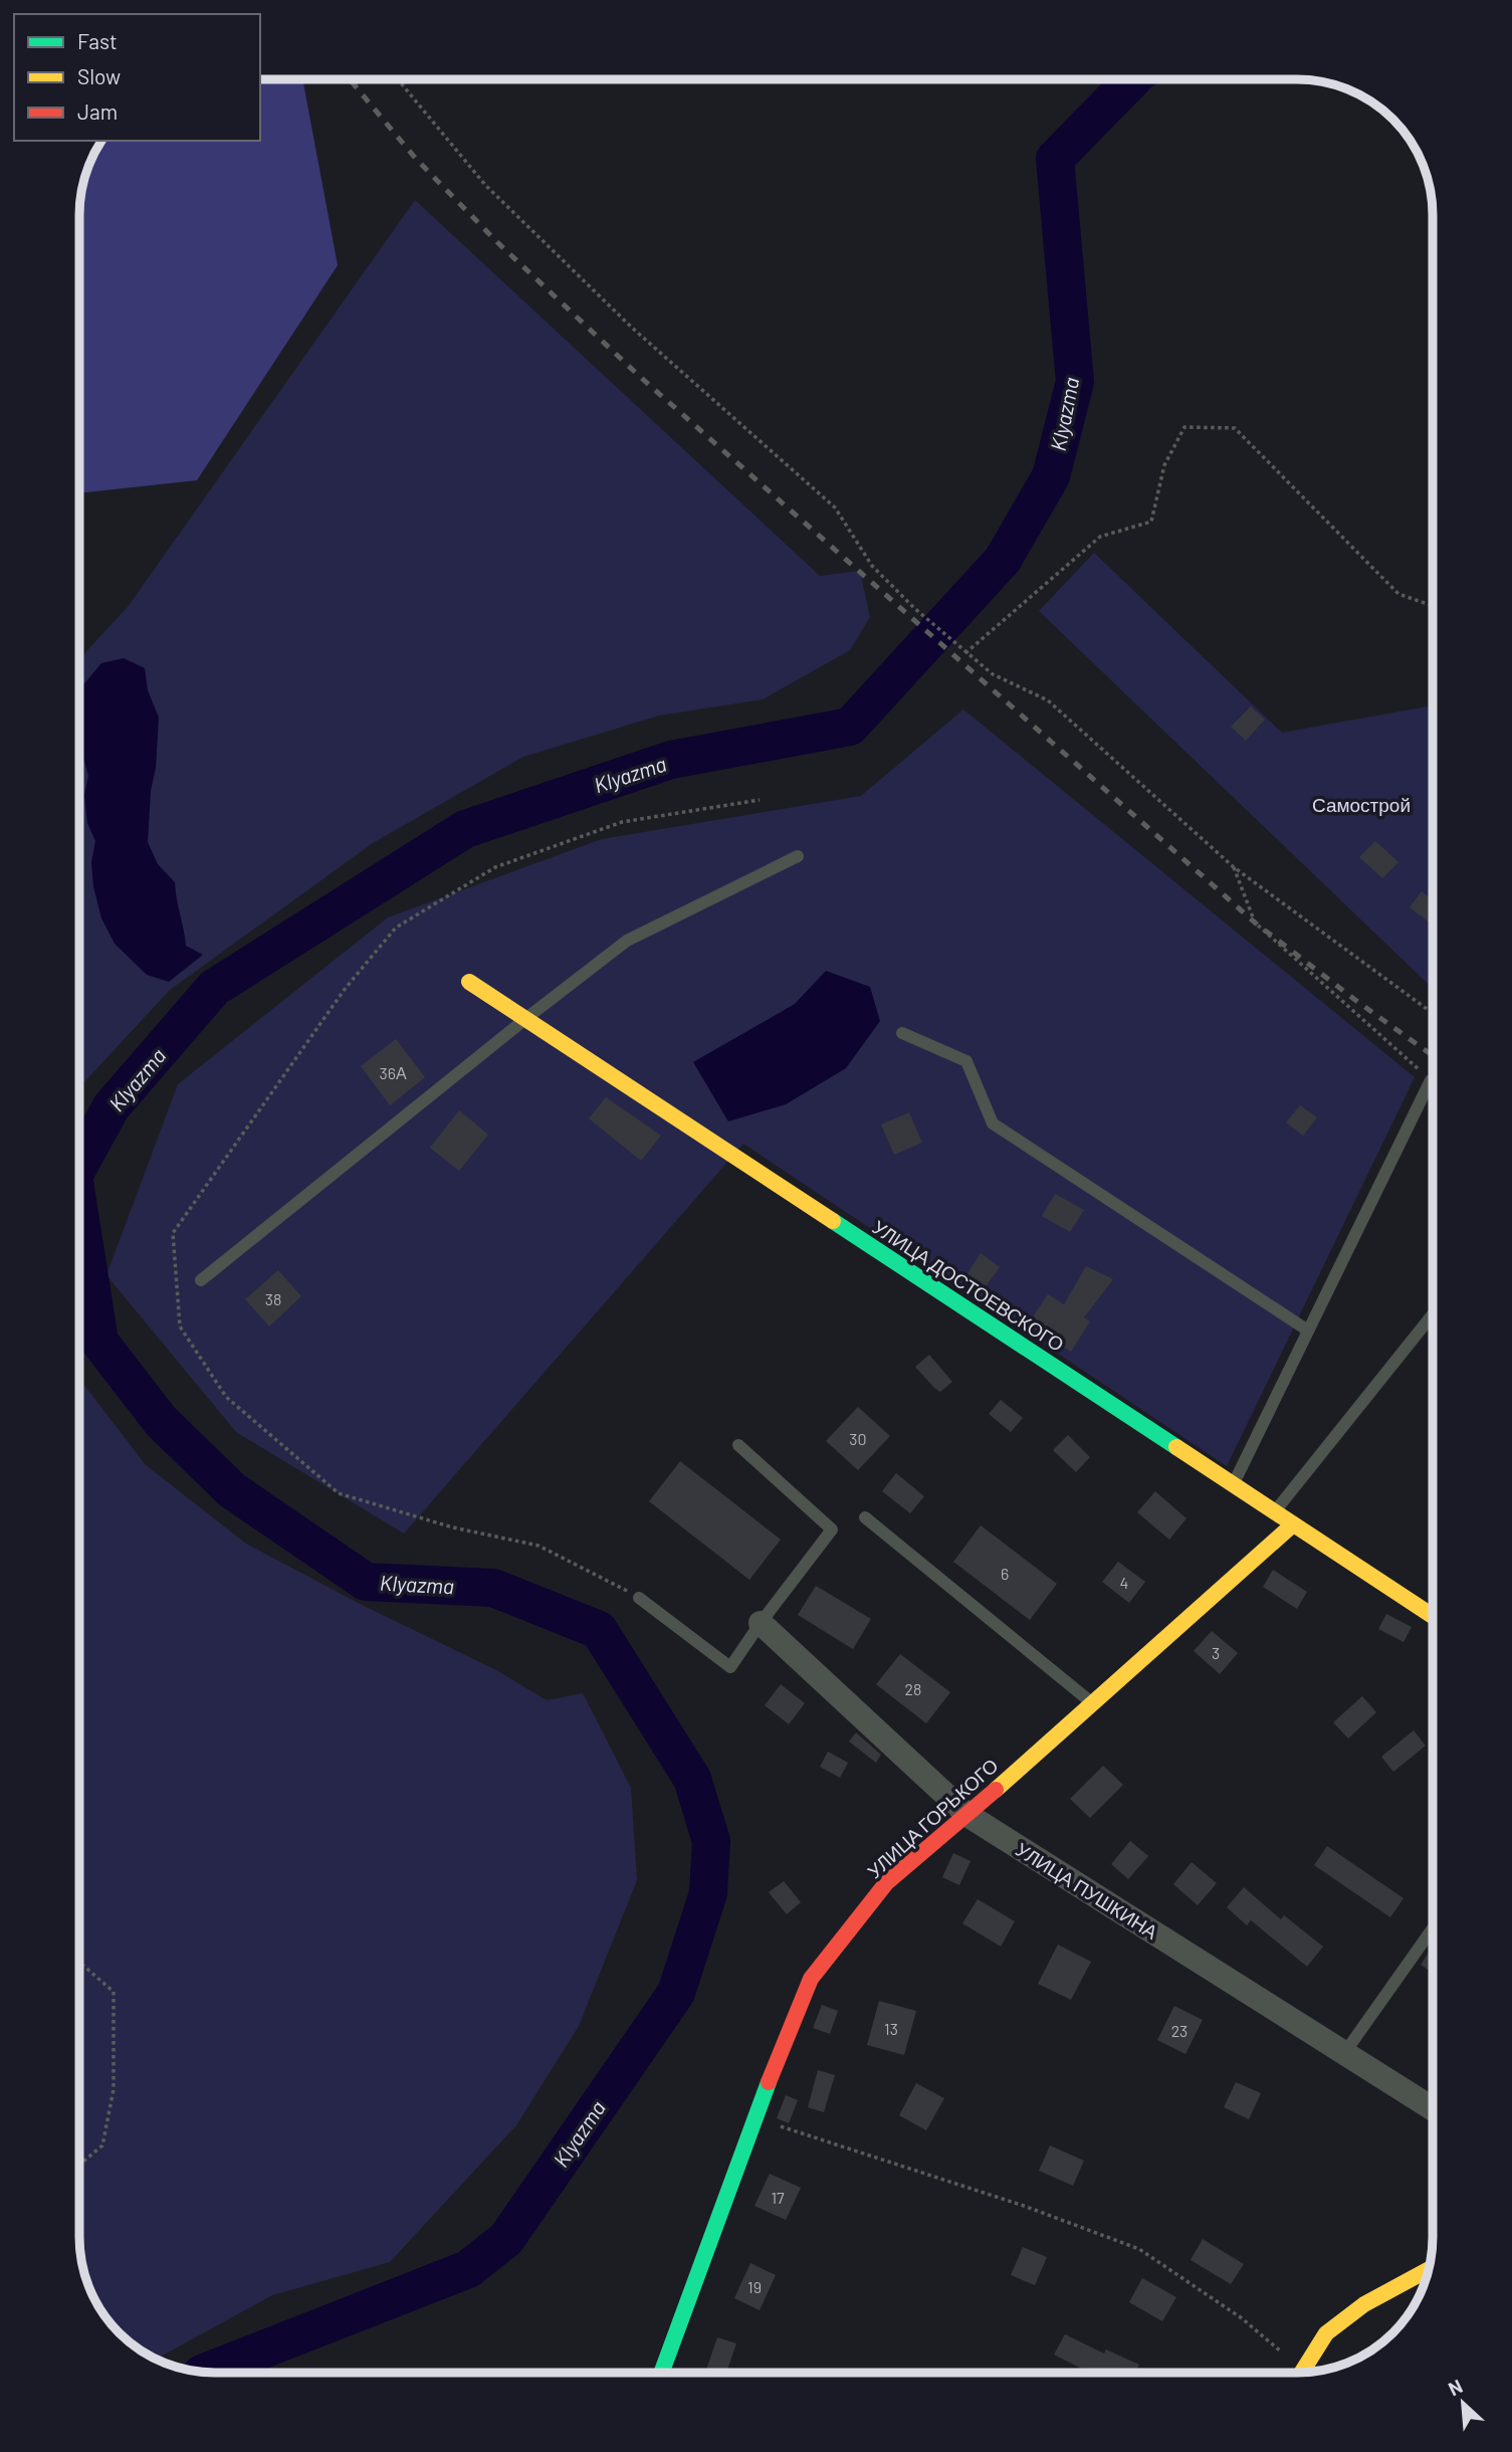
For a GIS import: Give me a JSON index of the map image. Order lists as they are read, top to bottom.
{
  "streets": {
    "street": ["УЛИЦА ДОСТОЕВСКОГО", "УЛИЦА ГОРЬКОГО", "УЛИЦА ПУШКИНА"]
  },
  "crossings": [
    ["УЛИЦА ДОСТОЕВСКОГО", "УЛИЦА ГОРЬКОГО"],
    ["УЛИЦА ГОРЬКОГО", "УЛИЦА ПУШКИНА"]
  ],
  "water": ["Klyazma"],
  "parks": ["Самострой"],
  "house_numbers": [
    "36А",
    "38",
    "30",
    "6",
    "4",
    "3",
    "28",
    "13",
    "23",
    "17",
    "19"
  ],
  "legend": ["Fast", "Slow", "Jam"],
  "north": "top left"
}
